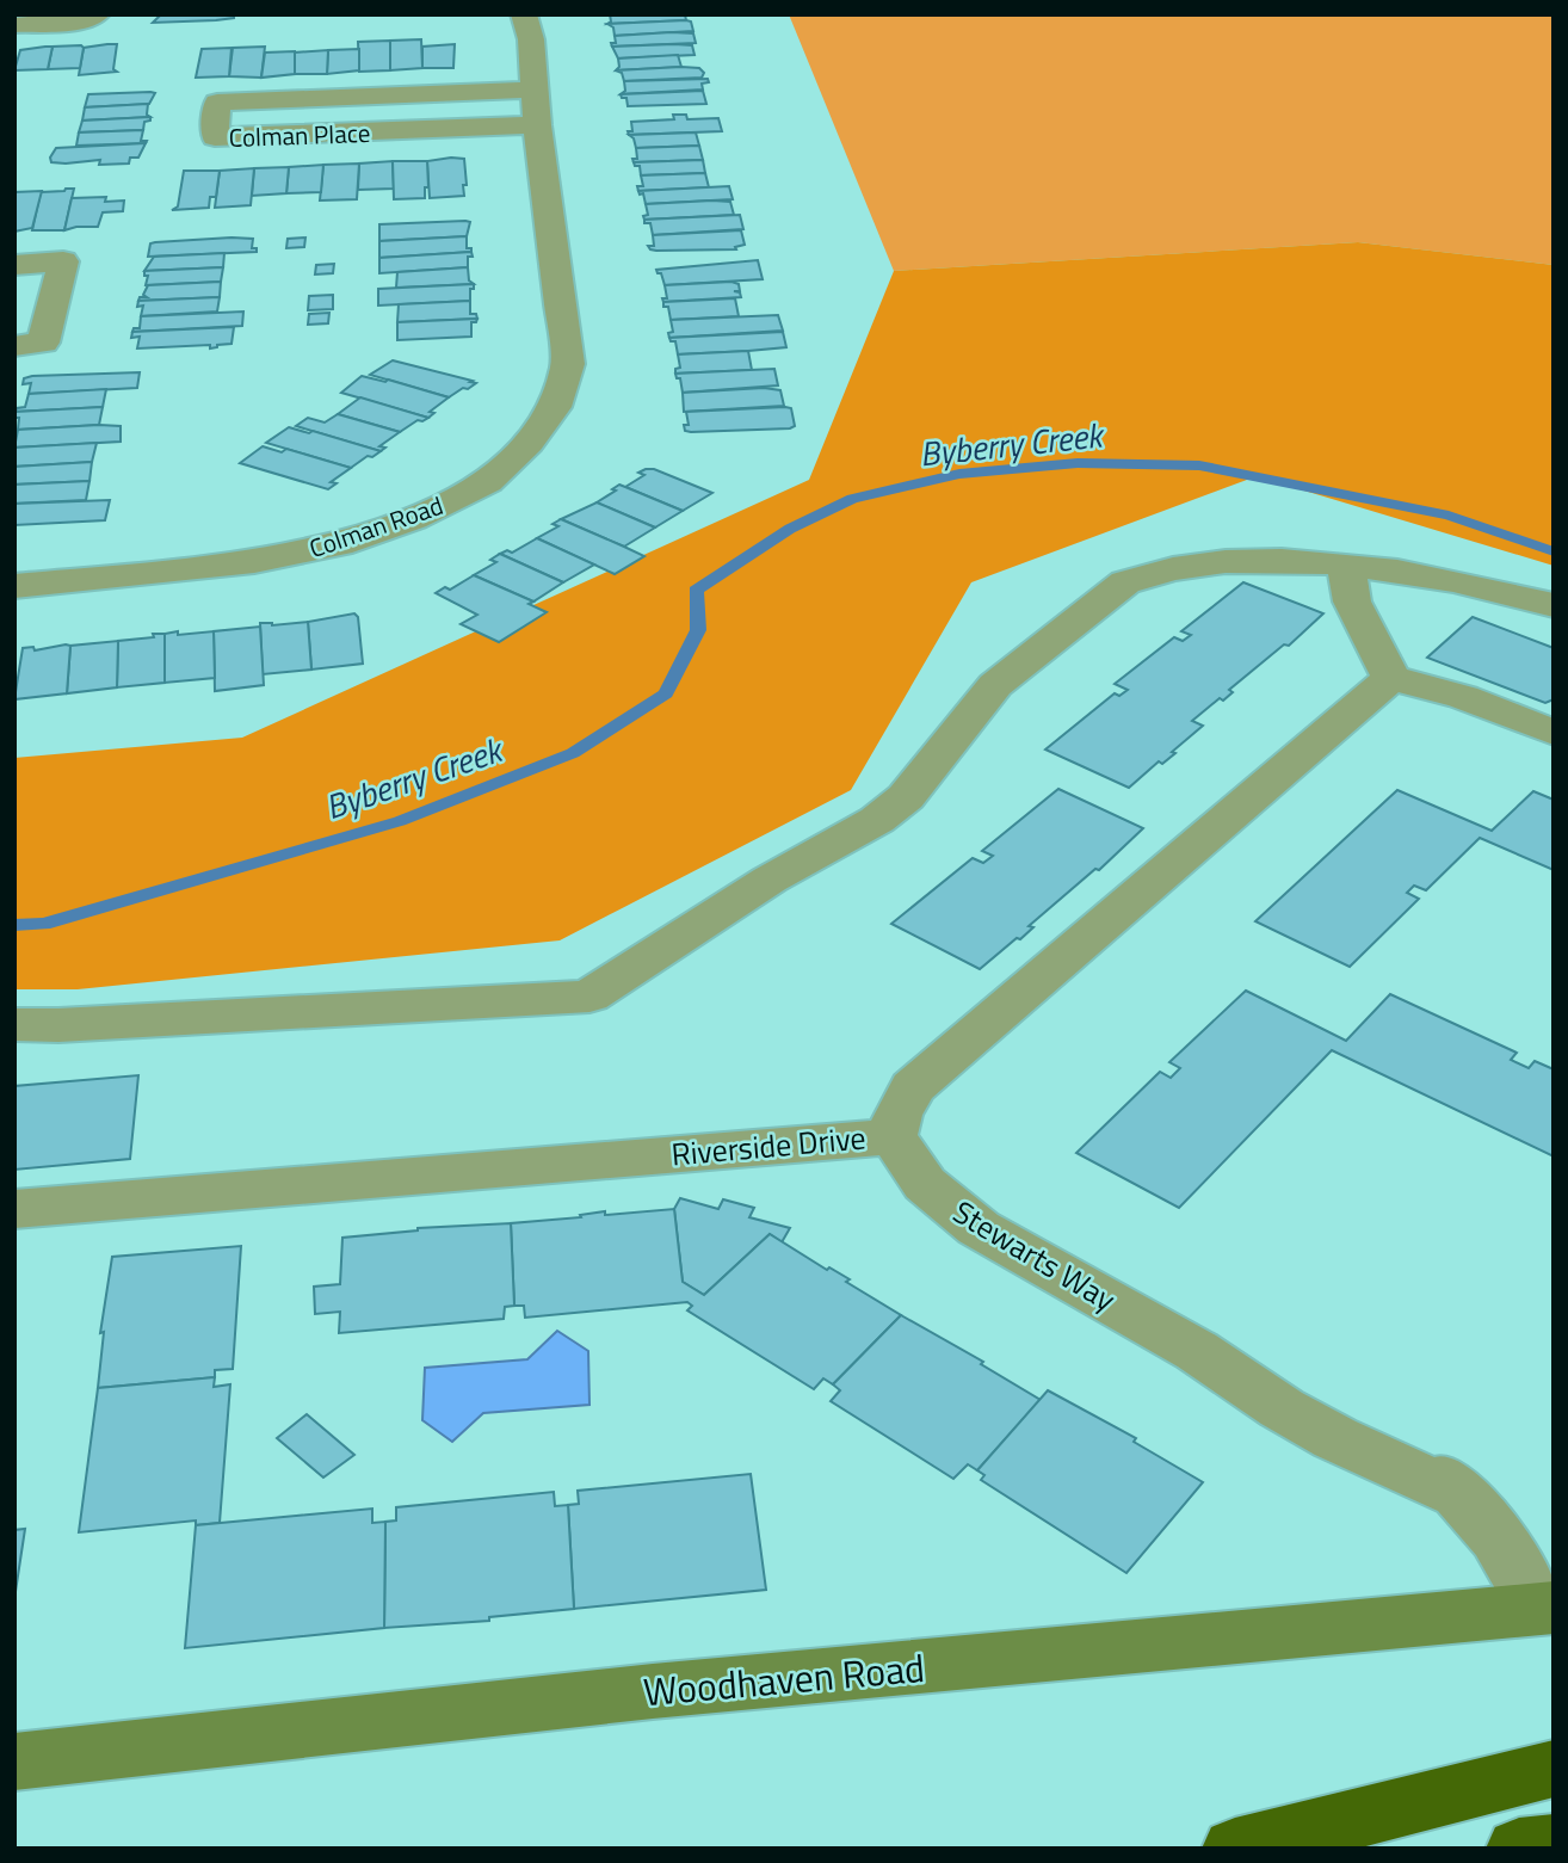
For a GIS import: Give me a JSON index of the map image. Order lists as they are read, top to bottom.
{
  "streets": {
    "main road": ["Woodhaven Road"],
    "street": [
      "Colman Place",
      "Colman Road",
      "Riverside Drive",
      "Stewarts Way"
    ]
  },
  "crossings": [
    ["Colman Place", "Colman Road"],
    ["Riverside Drive", "Stewarts Way"],
    ["Stewarts Way", "Woodhaven Road"]
  ],
  "water": ["Byberry Creek"]
}
